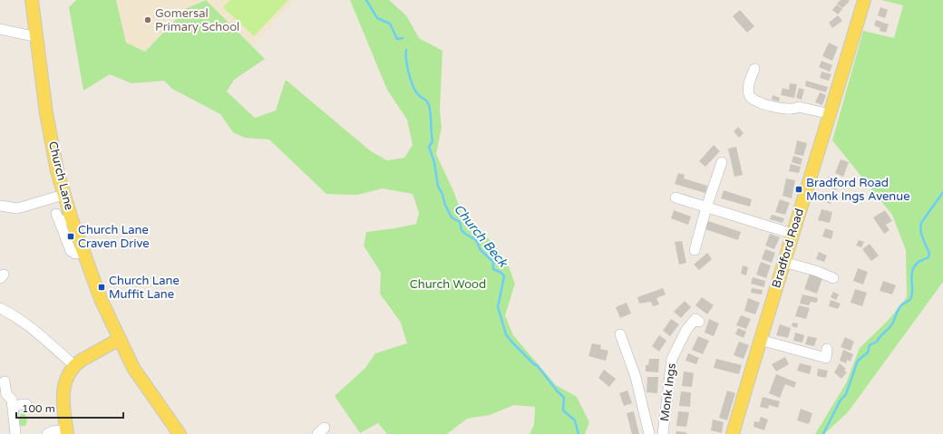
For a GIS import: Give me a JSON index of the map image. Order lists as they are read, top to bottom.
{
  "streets": {
    "main road": ["Church Lane", "Bradford Road"],
    "street": ["Monk Ings"]
  },
  "water": ["Church Beck"],
  "parks": ["Church Wood"],
  "places": {
    "other": ["Gomersal Primary School"],
    "transit": ["Bradford Road Monk Ings Avenue", "Church Lane Craven Drive", "Church Lane Muffit Lane"]
  },
  "scale_bar": "100 m"
}
